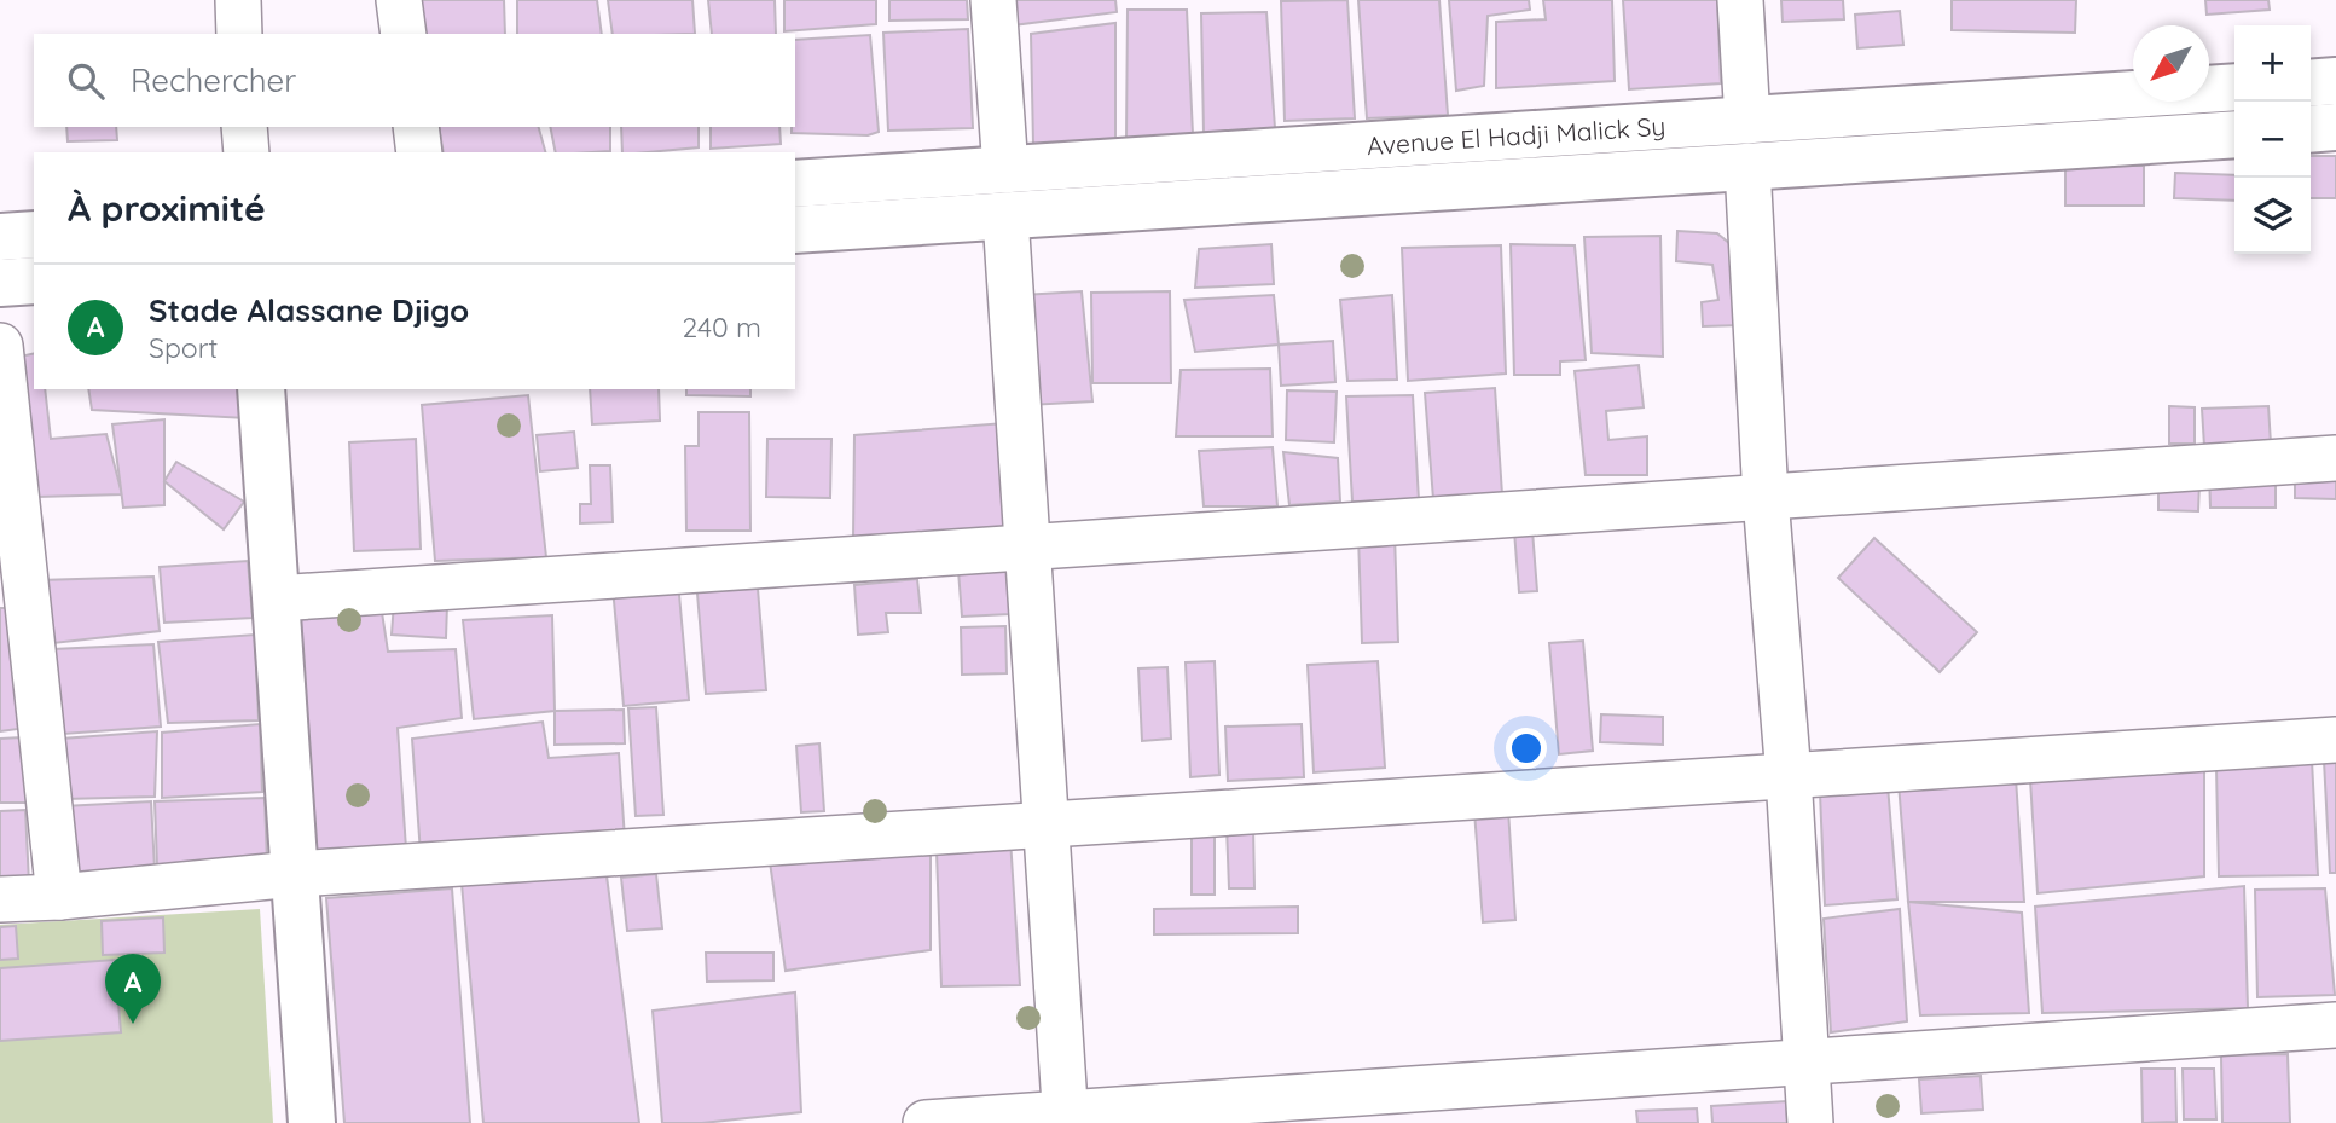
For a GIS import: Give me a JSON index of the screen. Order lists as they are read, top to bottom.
{
  "streets": {
    "street": ["Avenue El Hadji Malick Sy"]
  },
  "north": "bottom left",
  "page": {
    "map_buttons": ["+", "−"],
    "search": "Rechercher",
    "heading": "À proximité",
    "list": [
      {
        "mark": "A",
        "name": "Stade Alassane Djigo",
        "note": "Sport",
        "value": "240 m"
      }
    ],
    "pins": "A"
  }
}
